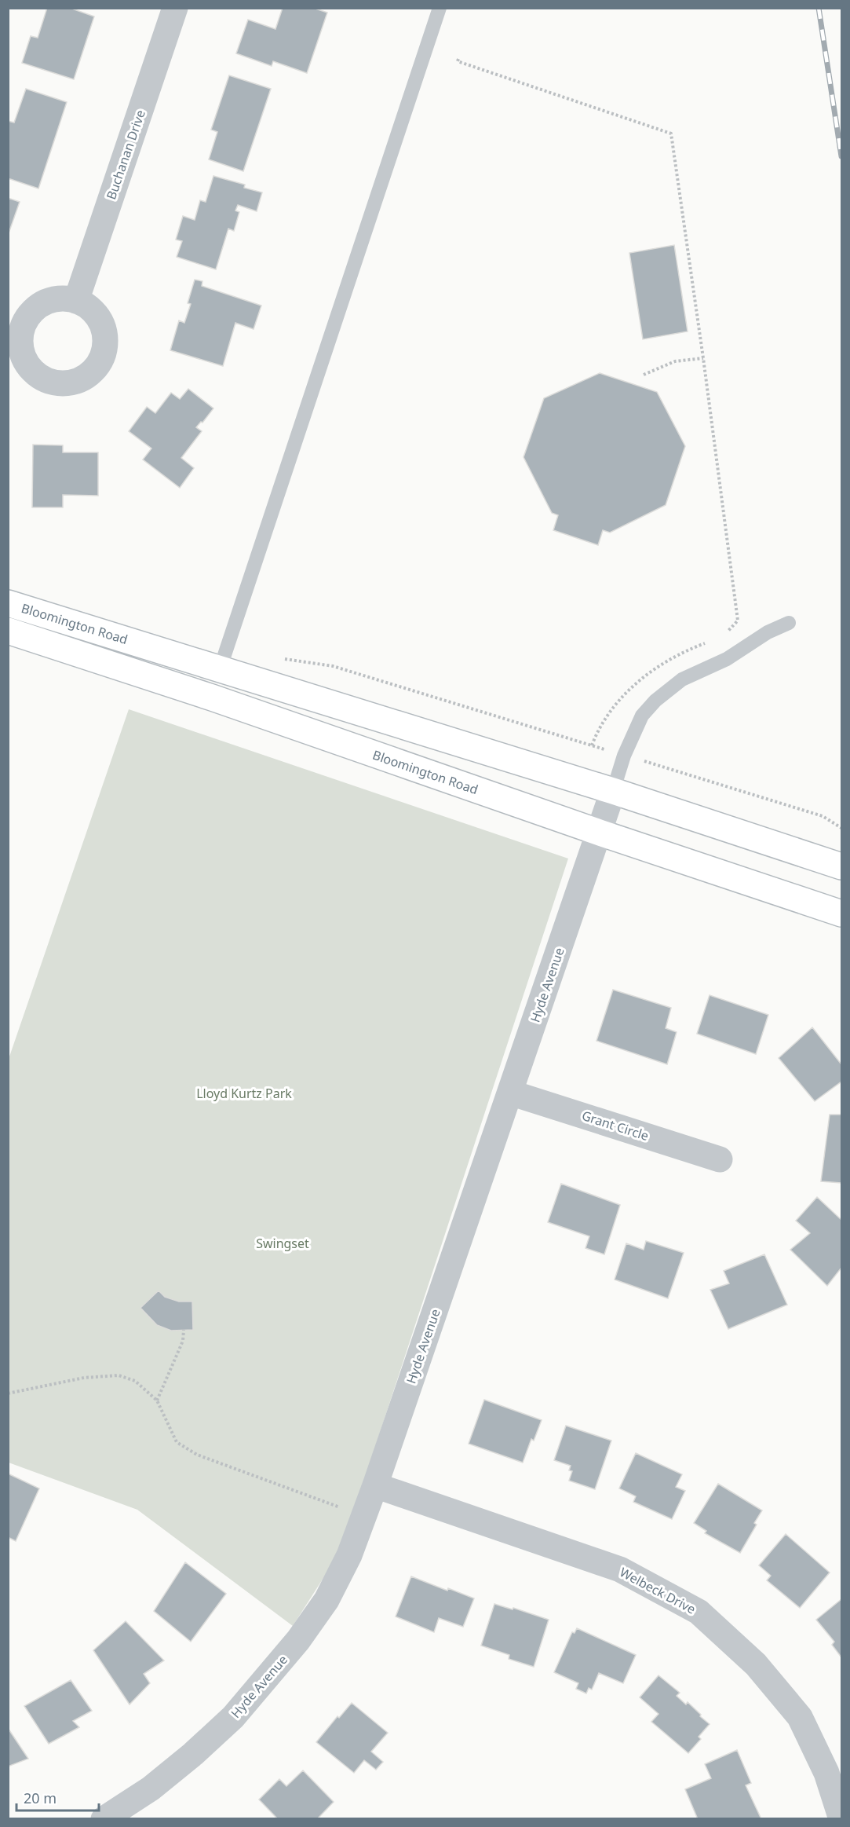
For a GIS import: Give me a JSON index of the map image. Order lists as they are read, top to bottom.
{
  "streets": {
    "street": [
      "Buchanan Drive",
      "Bloomington Road",
      "Hyde Avenue",
      "Grant Circle",
      "Welbeck Drive"
    ]
  },
  "crossings": [
    ["Bloomington Road", "Hyde Avenue"],
    ["Hyde Avenue", "Grant Circle"],
    ["Hyde Avenue", "Welbeck Drive"]
  ],
  "parks": ["Lloyd Kurtz Park", "Swingset"],
  "scale_bar": "20 m"
}
